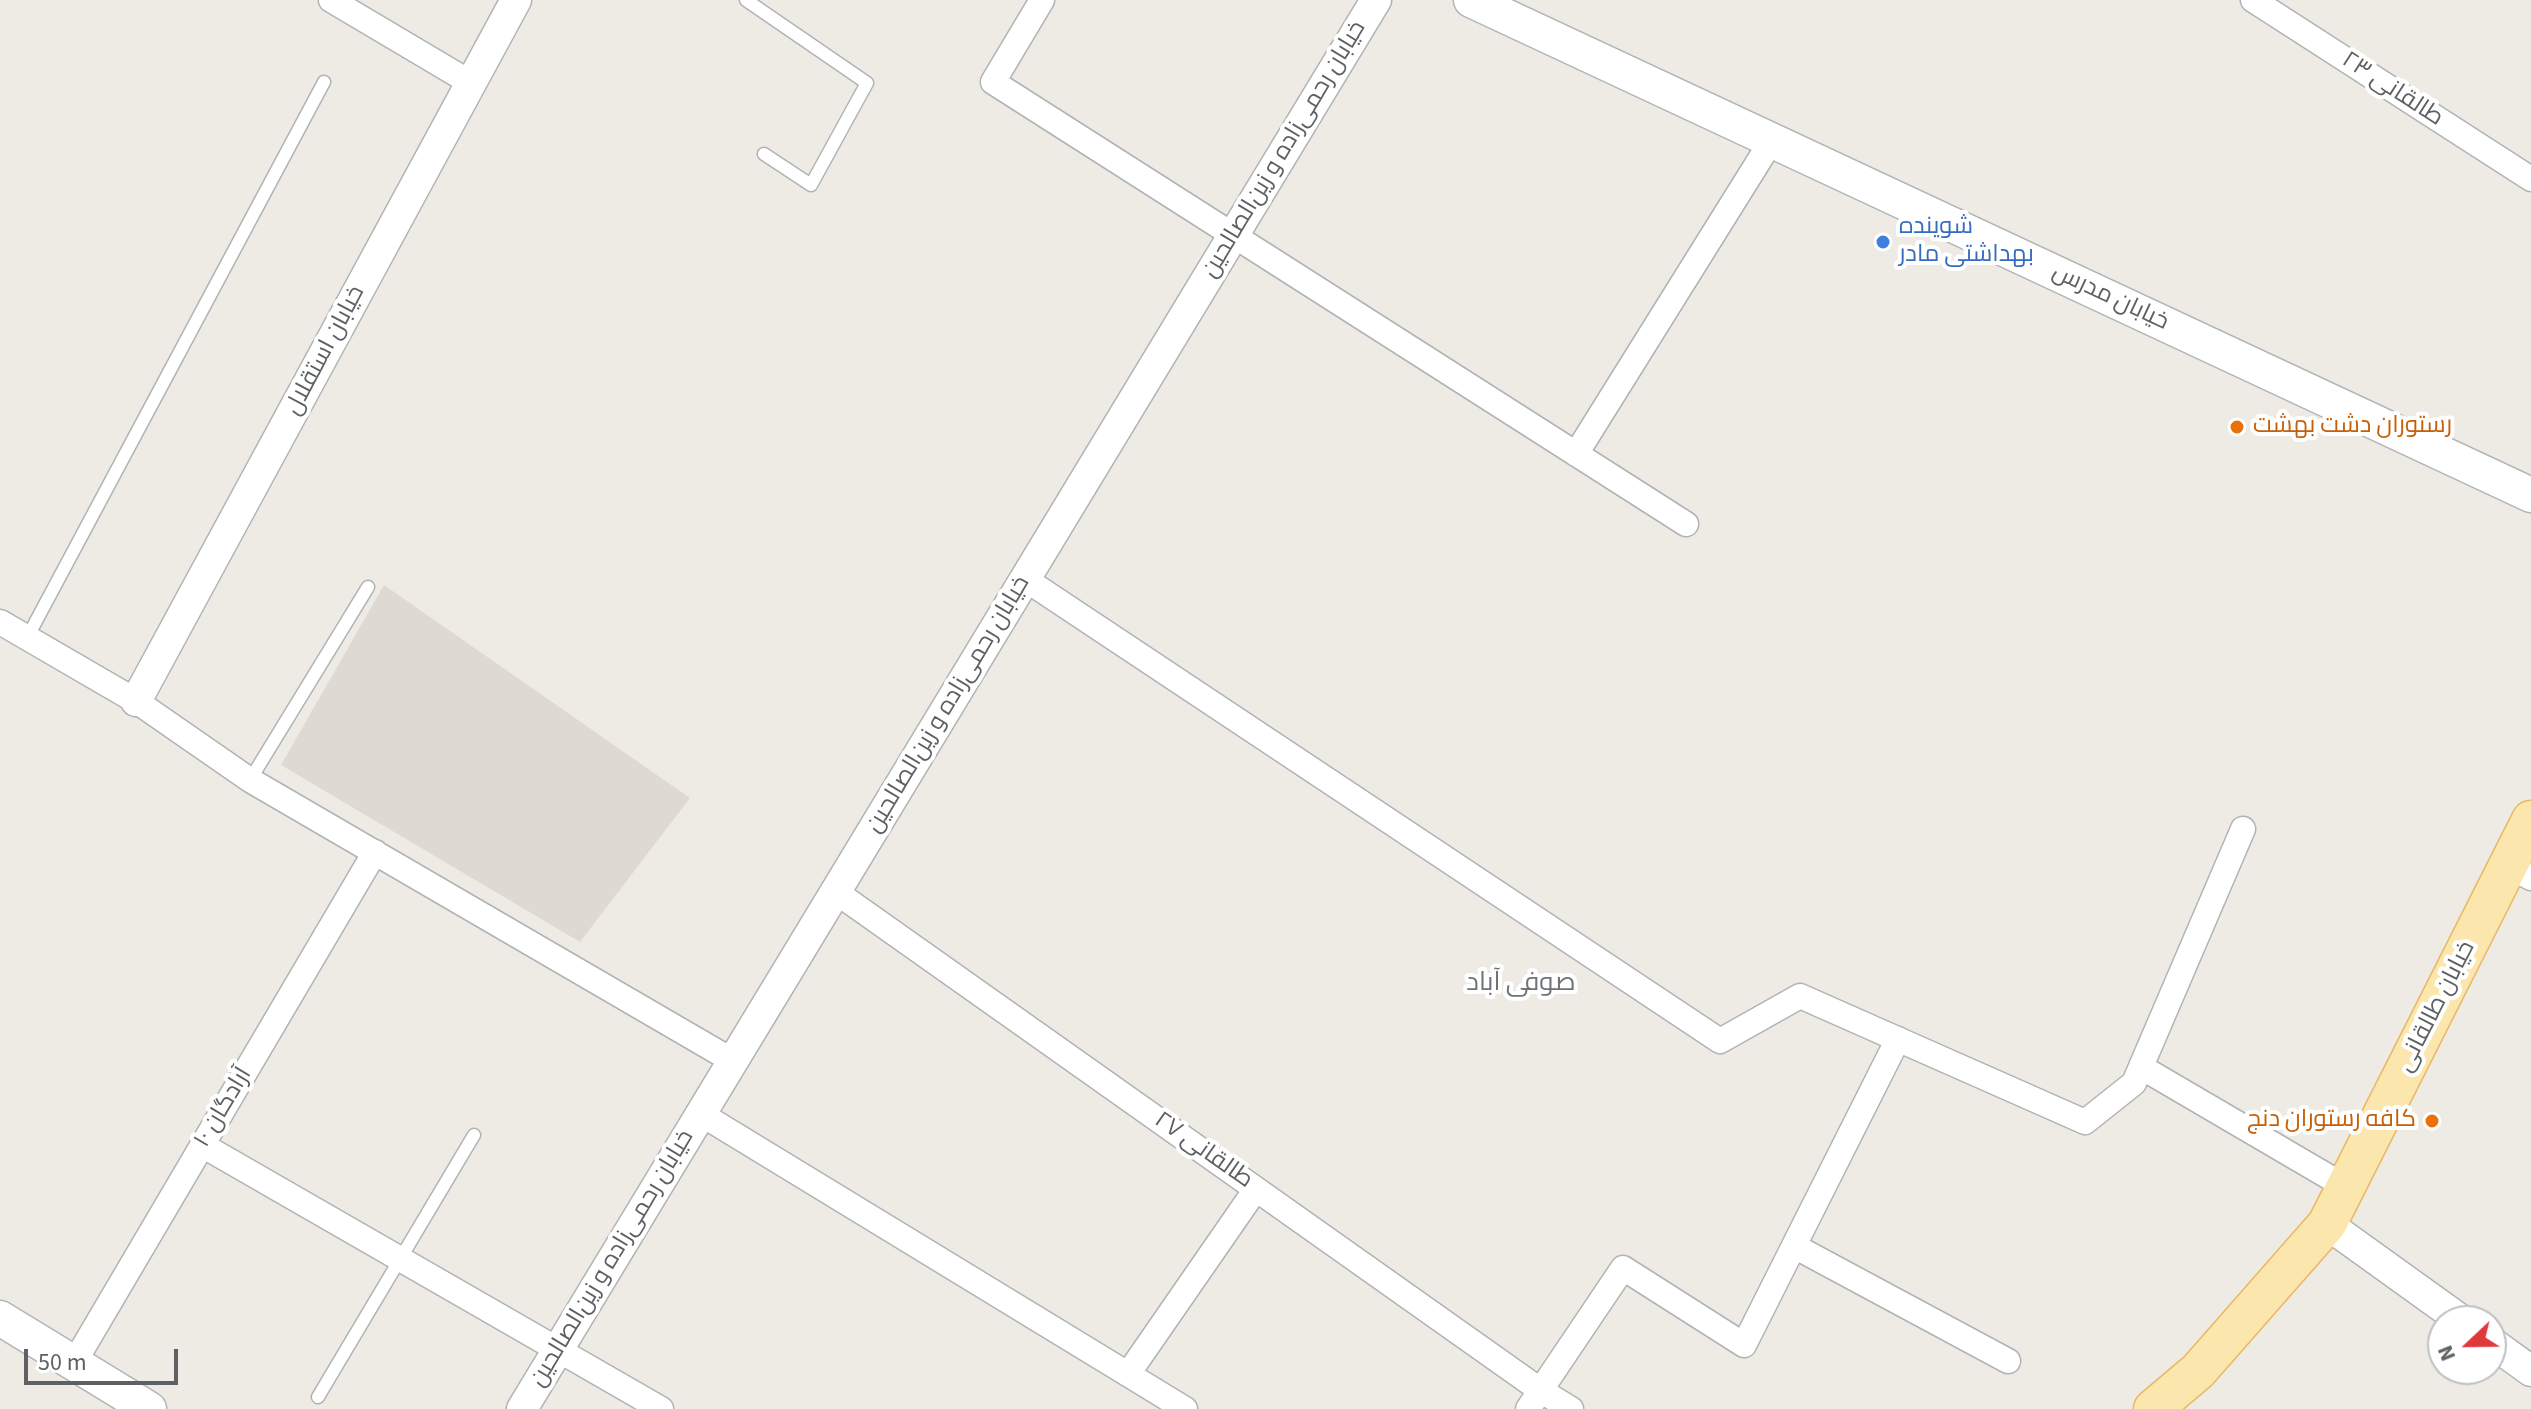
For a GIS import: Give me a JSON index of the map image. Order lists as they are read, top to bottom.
{
  "streets": {
    "main road": ["خیابان مدرس", "خیابان طالقانی"],
    "street": [
      "طالقانی ۲۳",
      "خیابان رحمی‌زاده و زین‌الصالحین",
      "خیابان استقلال",
      "آرادگان ۱۰",
      "طالقانی ۲۷"
    ]
  },
  "crossings": [
    ["خیابان رحمی‌زاده و زین‌الصالحین", "طالقانی ۲۷"]
  ],
  "districts": ["صوفی آباد"],
  "places": ["شوینده بهداشتی مادر", "رستوران دشت بهشت", "کافه رستوران دنج"],
  "scale_bar": "50 m",
  "north": "left"
}
